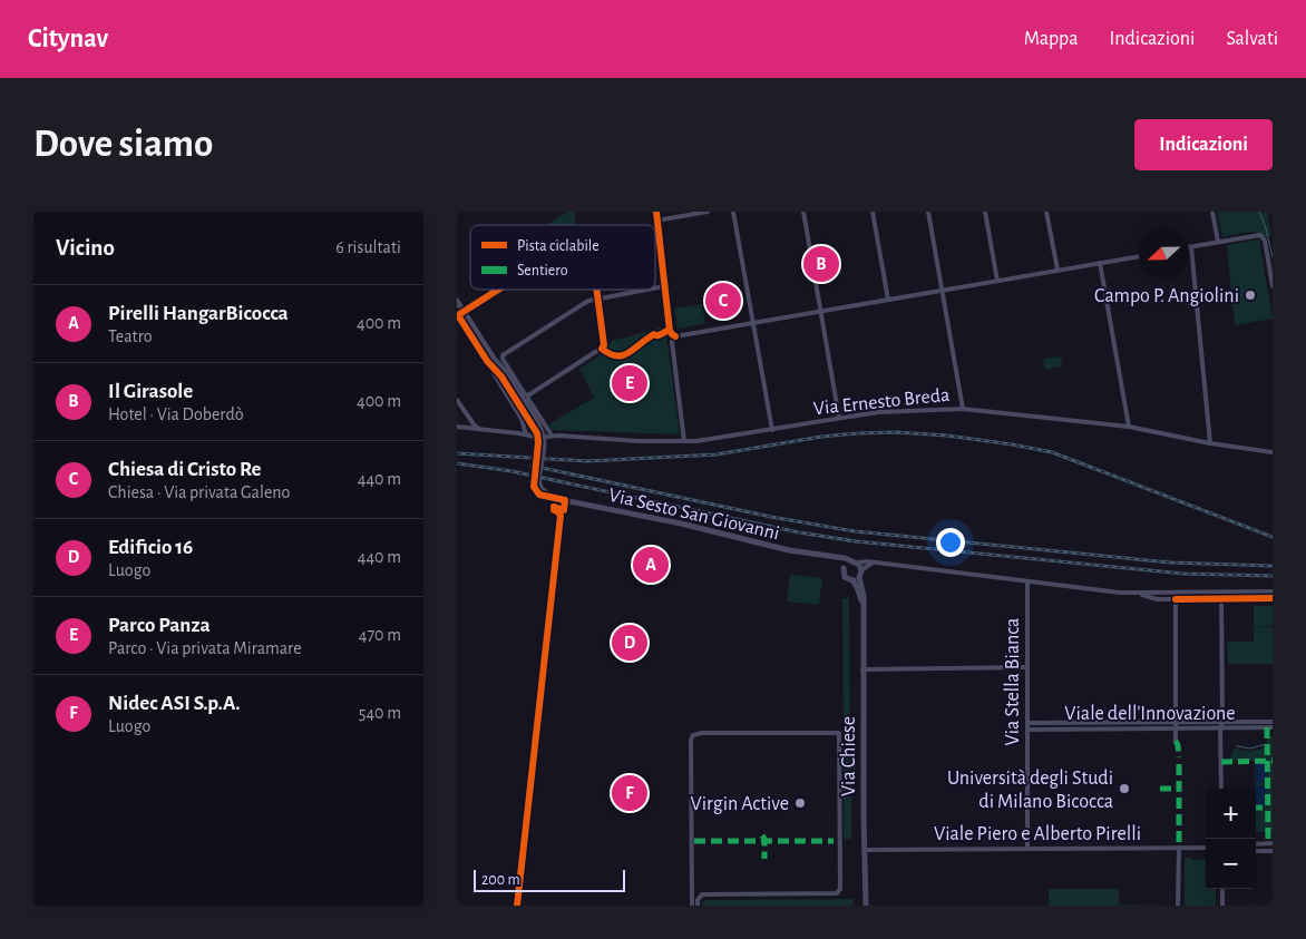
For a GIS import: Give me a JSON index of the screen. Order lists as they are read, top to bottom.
{
  "streets": {
    "street": [
      "Via Ernesto Breda",
      "Via Sesto San Giovanni",
      "Via Stella Bianca",
      "Viale dell'Innovazione",
      "Via Chiese",
      "Viale Piero e Alberto Pirelli"
    ]
  },
  "crossings": [
    ["Via Sesto San Giovanni", "Via Stella Bianca"],
    ["Via Stella Bianca", "Viale dell'Innovazione"],
    ["Via Stella Bianca", "Viale Piero e Alberto Pirelli"],
    ["Via Chiese", "Viale Piero e Alberto Pirelli"]
  ],
  "places": ["Campo P. Angiolini", "Università degli Studi di Milano Bicocca", "Virgin Active"],
  "legend": ["Pista ciclabile", "Sentiero"],
  "scale_bar": "200 m",
  "north": "left",
  "page": {
    "header": "Citynav",
    "nav": ["Mappa", "Indicazioni", "Salvati"],
    "buttons": "Indicazioni",
    "title": "Dove siamo",
    "heading": ["Vicino", "6 risultati"],
    "pins": [
      "B",
      "C",
      "E",
      "A",
      "D",
      "F"
    ],
    "list": [
      {
        "mark": "A",
        "name": "Pirelli HangarBicocca",
        "note": "Teatro",
        "value": "400 m"
      },
      {
        "mark": "B",
        "name": "Il Girasole",
        "note": "Hotel · Via Doberdò",
        "value": "400 m"
      },
      {
        "mark": "C",
        "name": "Chiesa di Cristo Re",
        "note": "Chiesa · Via privata Galeno",
        "value": "440 m"
      },
      {
        "mark": "D",
        "name": "Edificio 16",
        "note": "Luogo",
        "value": "440 m"
      },
      {
        "mark": "E",
        "name": "Parco Panza",
        "note": "Parco · Via privata Miramare",
        "value": "470 m"
      },
      {
        "mark": "F",
        "name": "Nidec ASI S.p.A.",
        "note": "Luogo",
        "value": "540 m"
      }
    ],
    "map_buttons": ["+", "−"],
    "scale": "200 m"
  }
}
